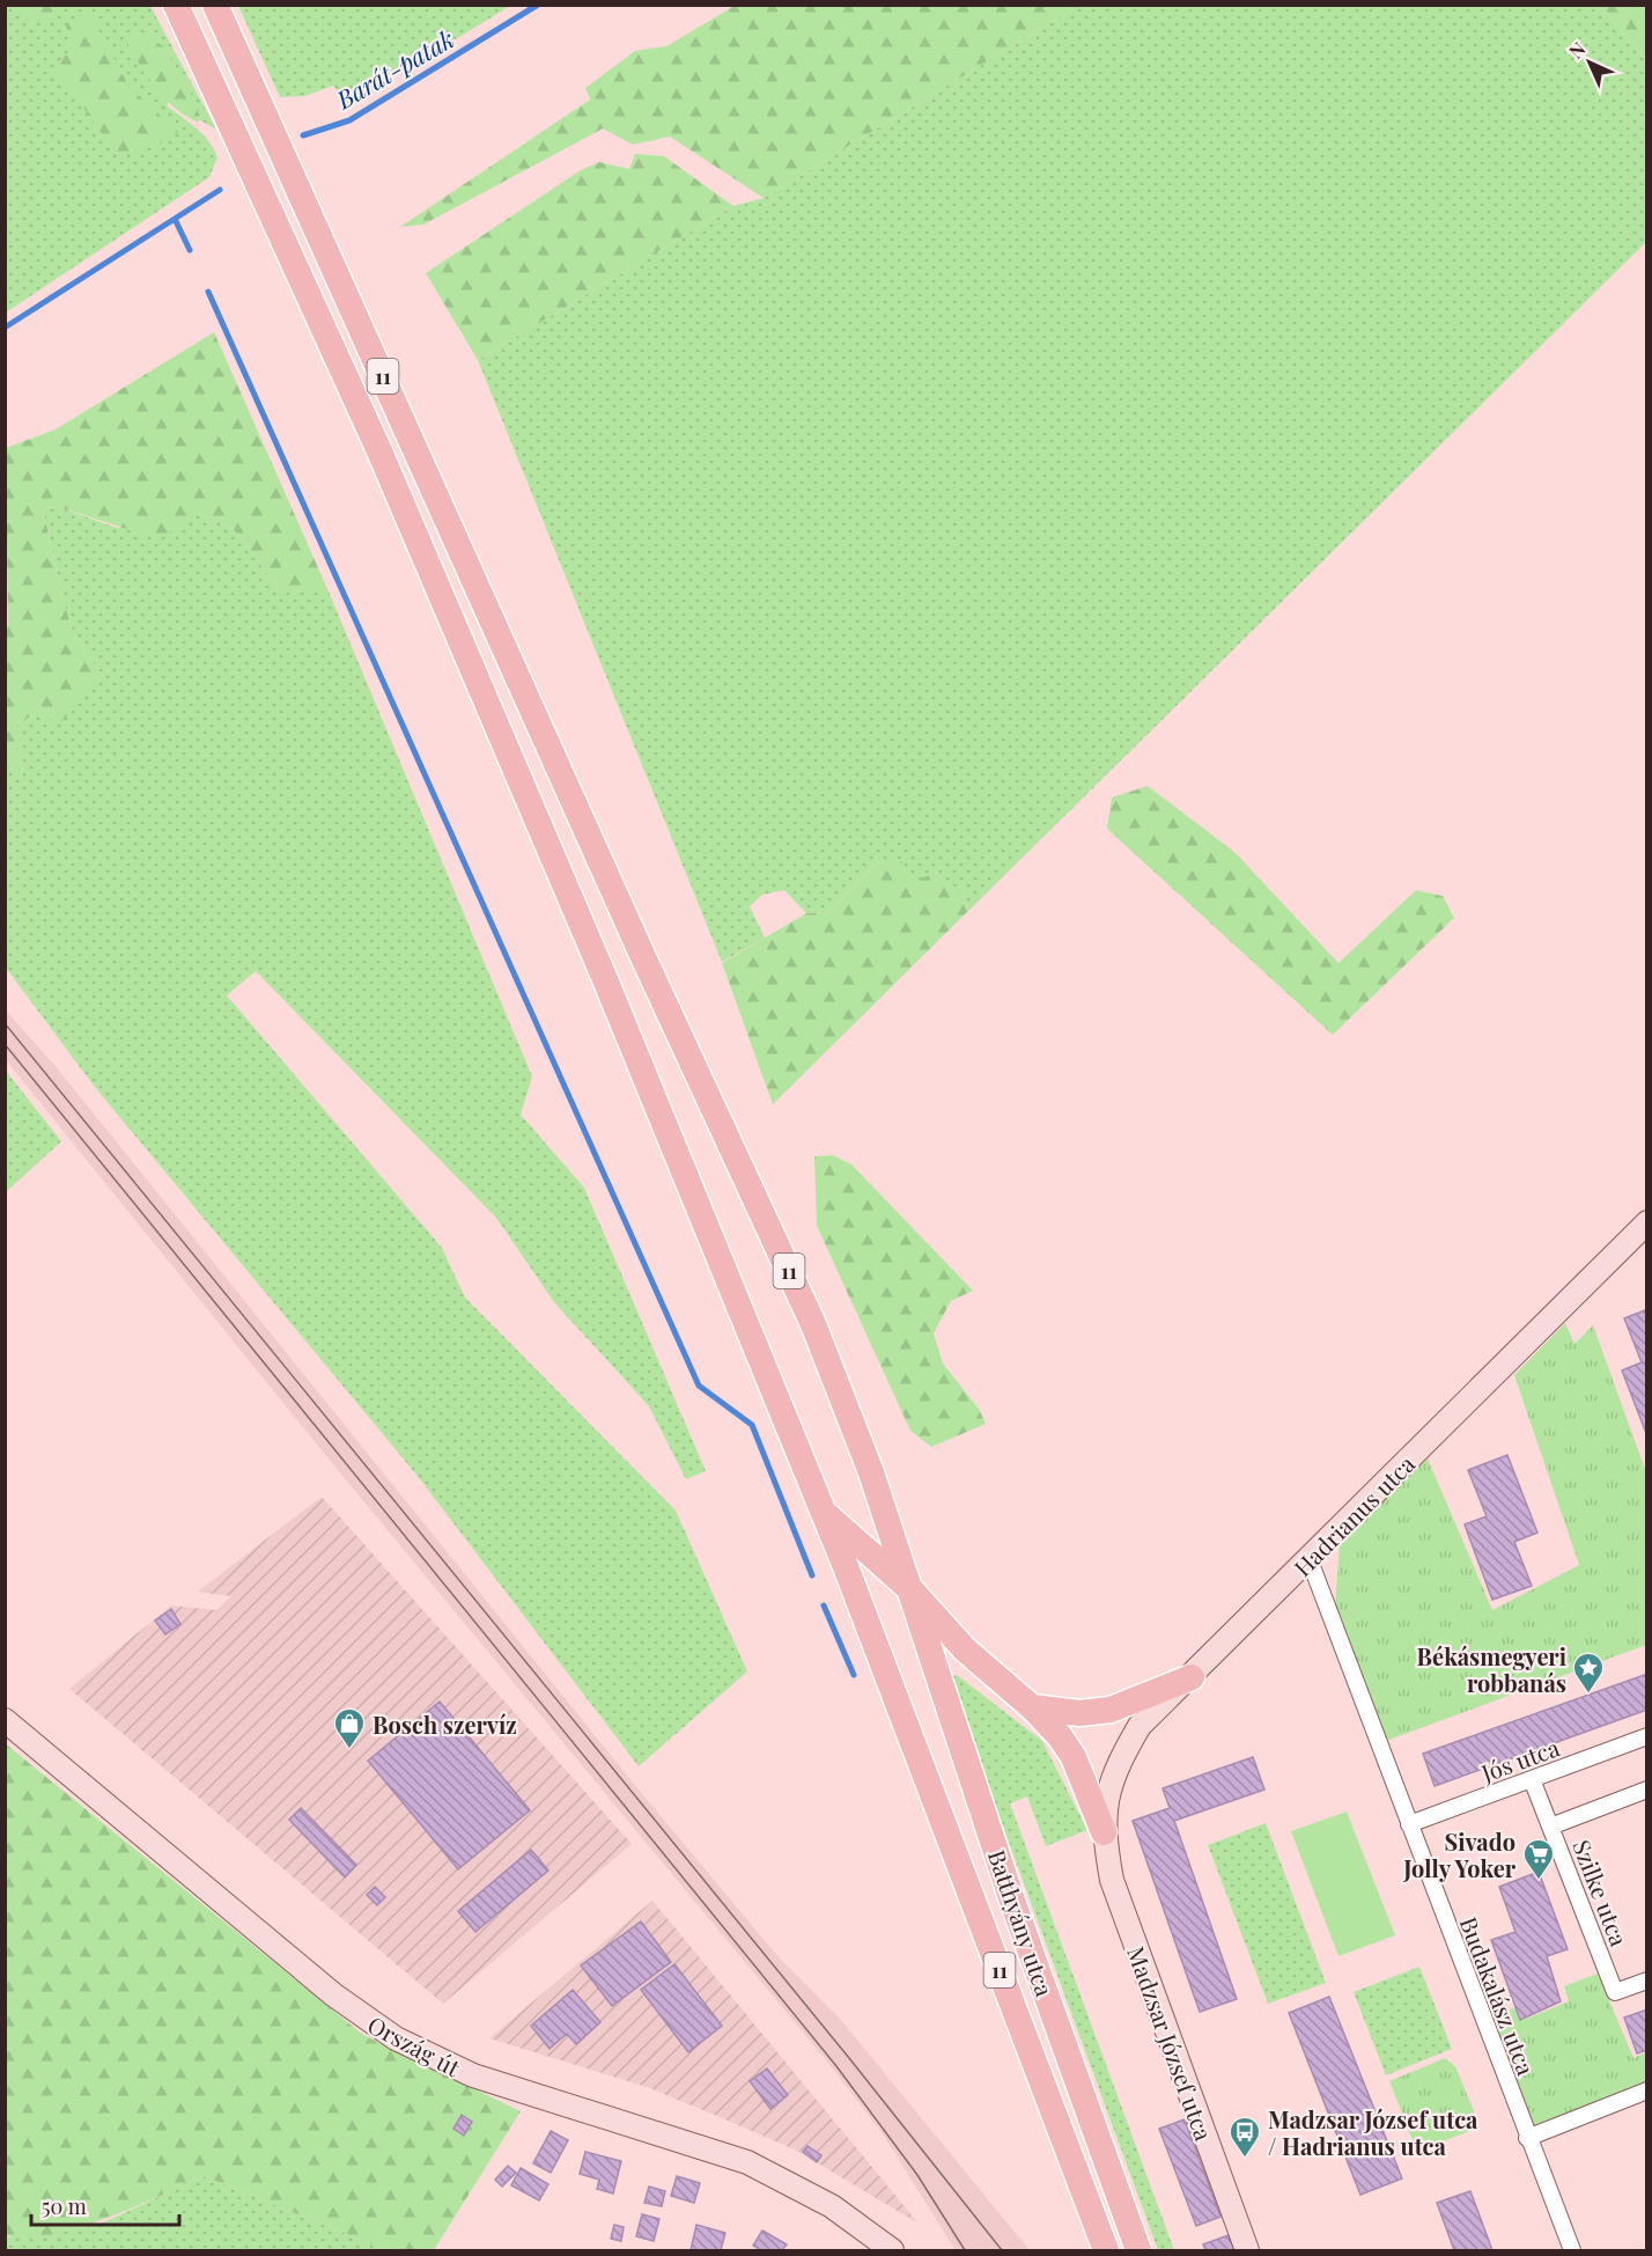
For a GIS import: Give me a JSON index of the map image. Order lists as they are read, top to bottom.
{
  "streets": {
    "main road": ["11", "Batthyány utca"],
    "street": [
      "Hadrianus utca",
      "Jós utca",
      "Szilke utca",
      "Budakalász utca",
      "Madzsar József utca",
      "Ország út"
    ]
  },
  "crossings": [
    ["11", "Batthyány utca"],
    ["Hadrianus utca", "Budakalász utca"],
    ["Hadrianus utca", "Madzsar József utca"],
    ["Jós utca", "Szilke utca"],
    ["Jós utca", "Budakalász utca"]
  ],
  "water": ["Barát-patak"],
  "places": {
    "place": ["Békásmegyeri robbanás"],
    "shop": ["Bosch szervíz"],
    "supermarket": ["Sivado Jolly Yoker"],
    "bus stop": ["Madzsar József utca / Hadrianus utca"]
  },
  "scale_bar": "50 m",
  "north": "top left"
}
